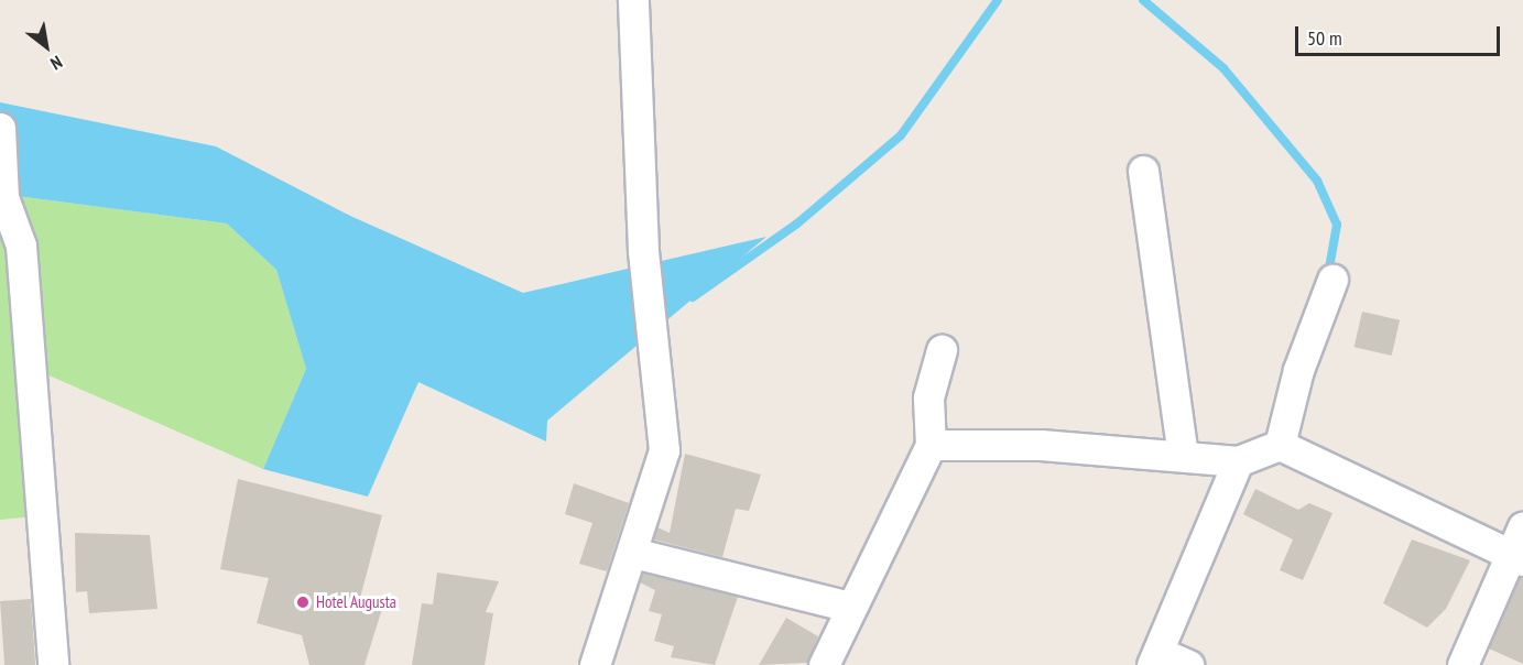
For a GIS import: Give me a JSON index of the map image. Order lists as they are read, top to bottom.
{
  "places": ["Hotel Augusta"],
  "scale_bar": "50 m",
  "north": "bottom right"
}
